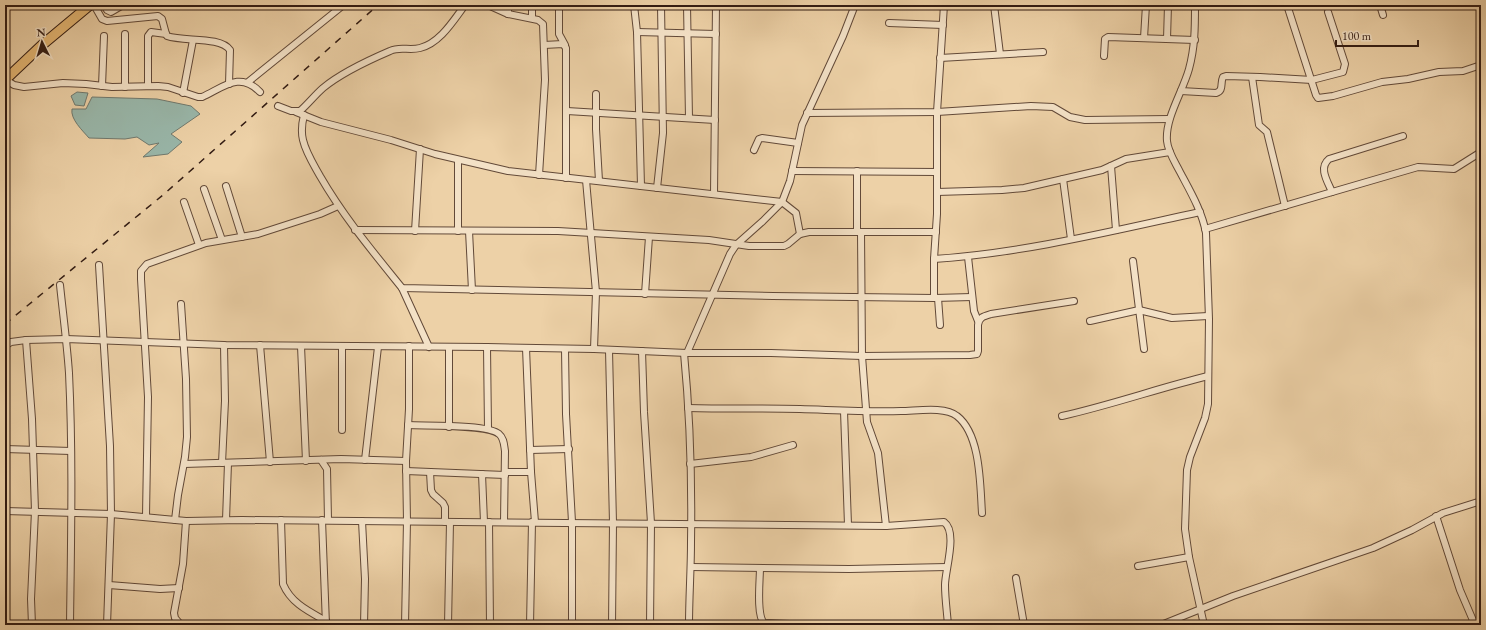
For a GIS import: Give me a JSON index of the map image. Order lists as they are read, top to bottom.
{
  "scale_bar": "100 m",
  "north": "top"
}
